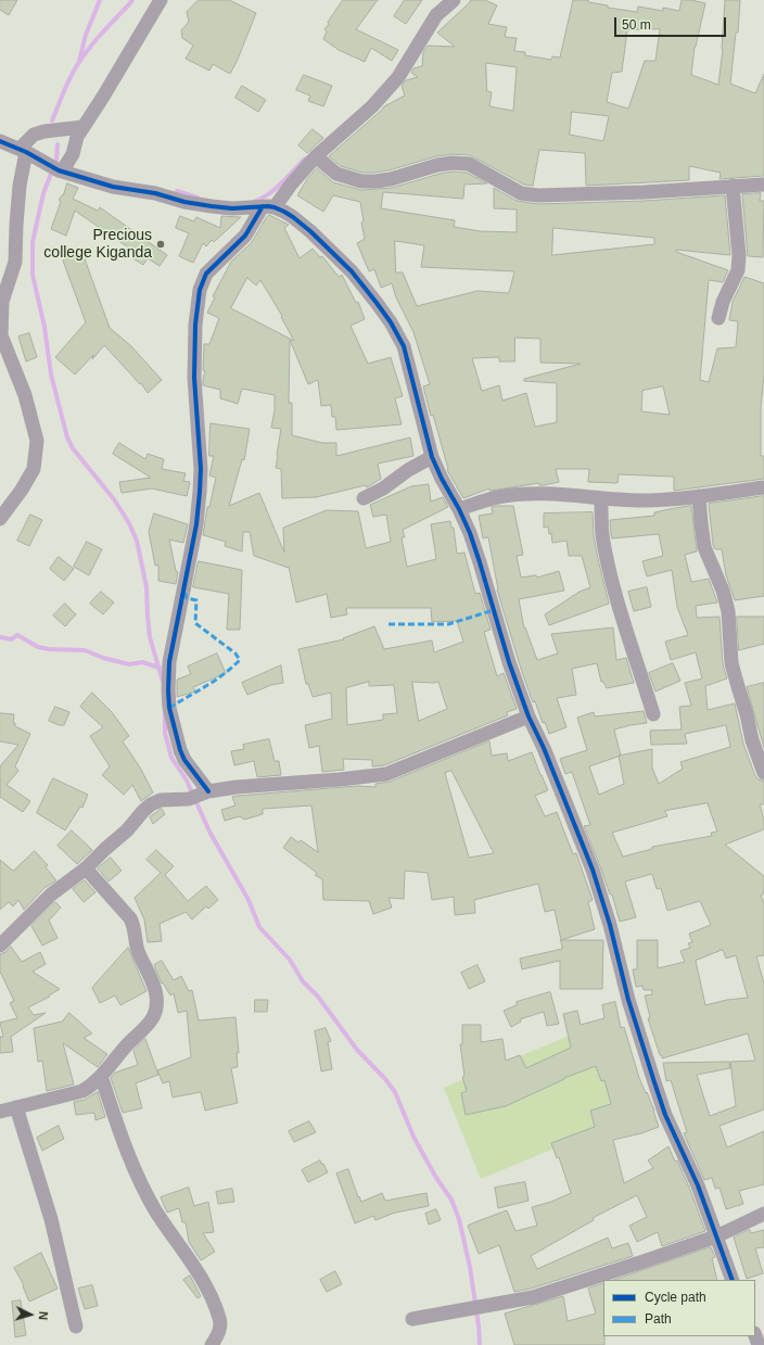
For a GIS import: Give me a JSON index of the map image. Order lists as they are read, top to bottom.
{
  "places": ["Precious college Kiganda"],
  "legend": ["Cycle path", "Path"],
  "scale_bar": "50 m",
  "north": "right"
}
